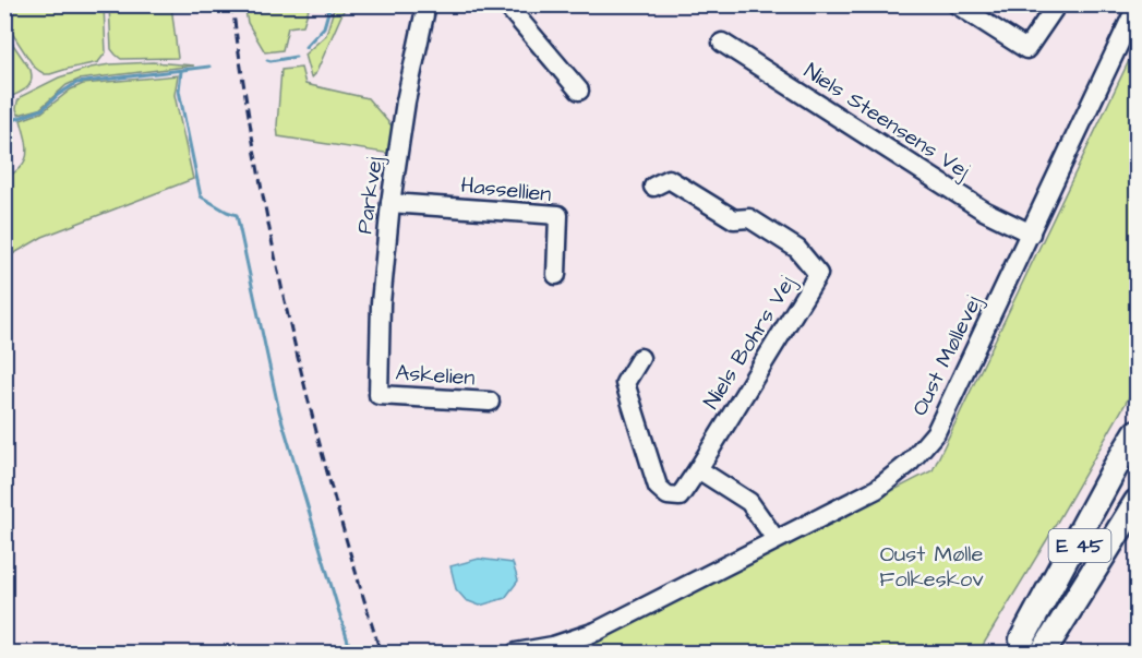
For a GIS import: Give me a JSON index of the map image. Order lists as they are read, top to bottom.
{
  "streets": {
    "highway": ["E 45"],
    "street": [
      "Niels Steensens Vej",
      "Hassellien",
      "Parkvej",
      "Niels Bohrs Vej",
      "Oust Møllevej",
      "Askelien"
    ]
  },
  "crossings": [
    ["Niels Steensens Vej", "Oust Møllevej"],
    ["Hassellien", "Parkvej"],
    ["Parkvej", "Askelien"]
  ],
  "parks": ["Oust Mølle Folkeskov"]
}
